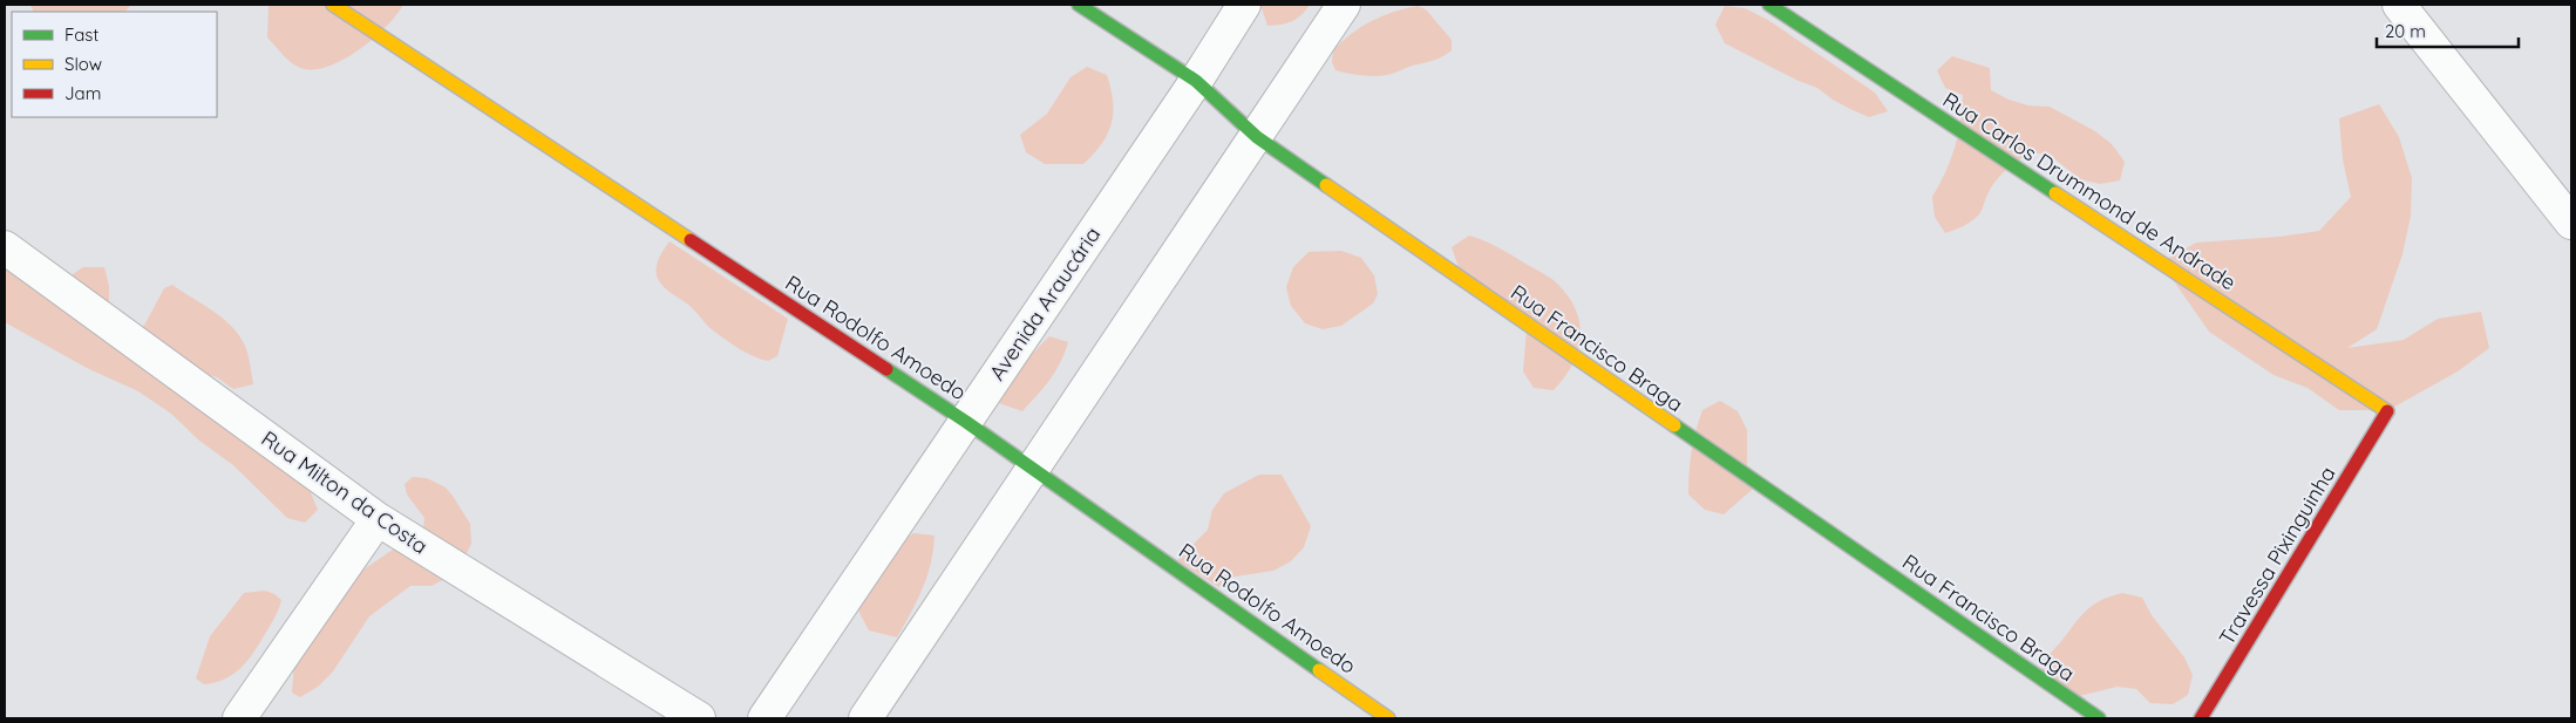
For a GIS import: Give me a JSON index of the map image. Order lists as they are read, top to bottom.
{
  "streets": {
    "street": [
      "Rua Carlos Drummond de Andrade",
      "Avenida Araucária",
      "Rua Rodolfo Amoedo",
      "Rua Francisco Braga",
      "Rua Milton da Costa",
      "Travessa Pixinguinha"
    ]
  },
  "crossings": [
    ["Rua Carlos Drummond de Andrade", "Travessa Pixinguinha"],
    ["Avenida Araucária", "Rua Rodolfo Amoedo"],
    ["Avenida Araucária", "Rua Francisco Braga"]
  ],
  "legend": ["Fast", "Slow", "Jam"],
  "scale_bar": "20 m"
}
